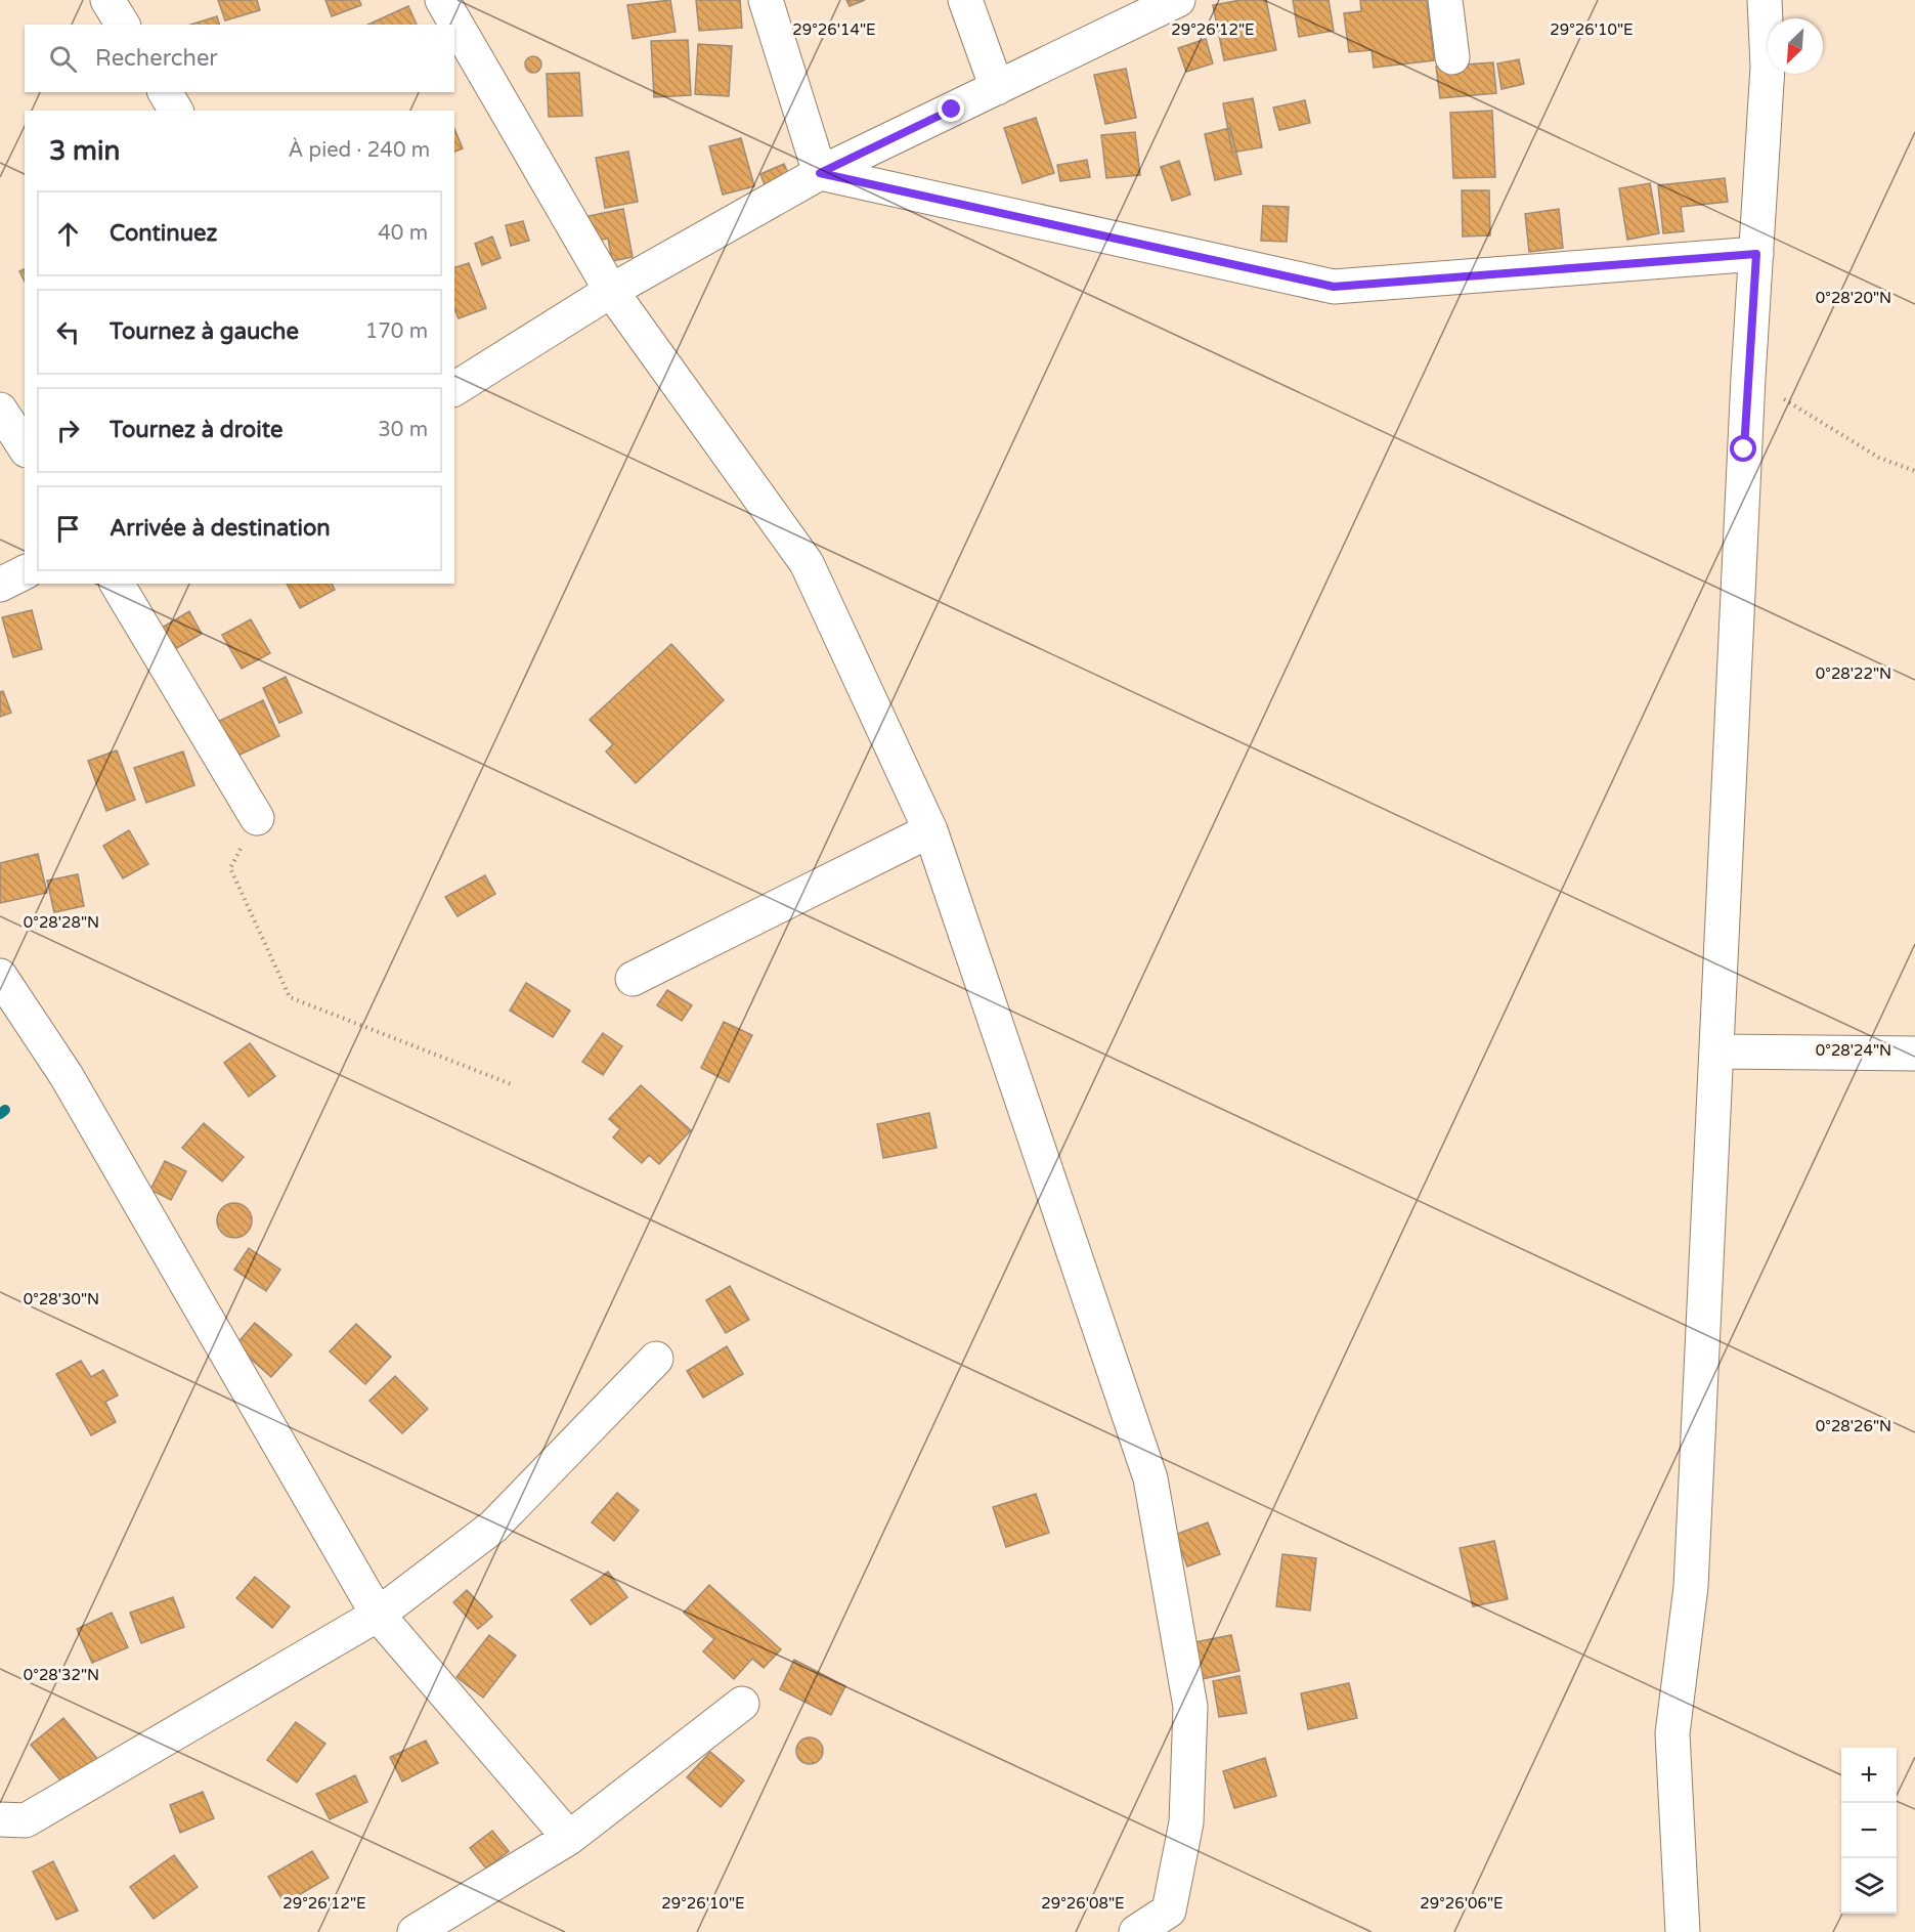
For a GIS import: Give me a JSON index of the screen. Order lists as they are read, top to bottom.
{
  "north": "bottom left",
  "page": {
    "search": "Rechercher",
    "heading": ["3 min", "À pied · 240 m"],
    "list": [
      ["Continuez", "40 m"],
      ["Tournez à gauche", "170 m"],
      ["Tournez à droite", "30 m"],
      "Arrivée à destination"
    ],
    "map_buttons": ["+", "−"]
  },
  "coordinates": [
    "29°26'14\"E",
    "29°26'12\"E",
    "29°26'10\"E",
    "0°28'20\"N",
    "0°28'22\"N",
    "0°28'28\"N",
    "0°28'24\"N",
    "0°28'30\"N",
    "0°28'26\"N",
    "0°28'32\"N",
    "29°26'08\"E",
    "29°26'06\"E"
  ]
}
